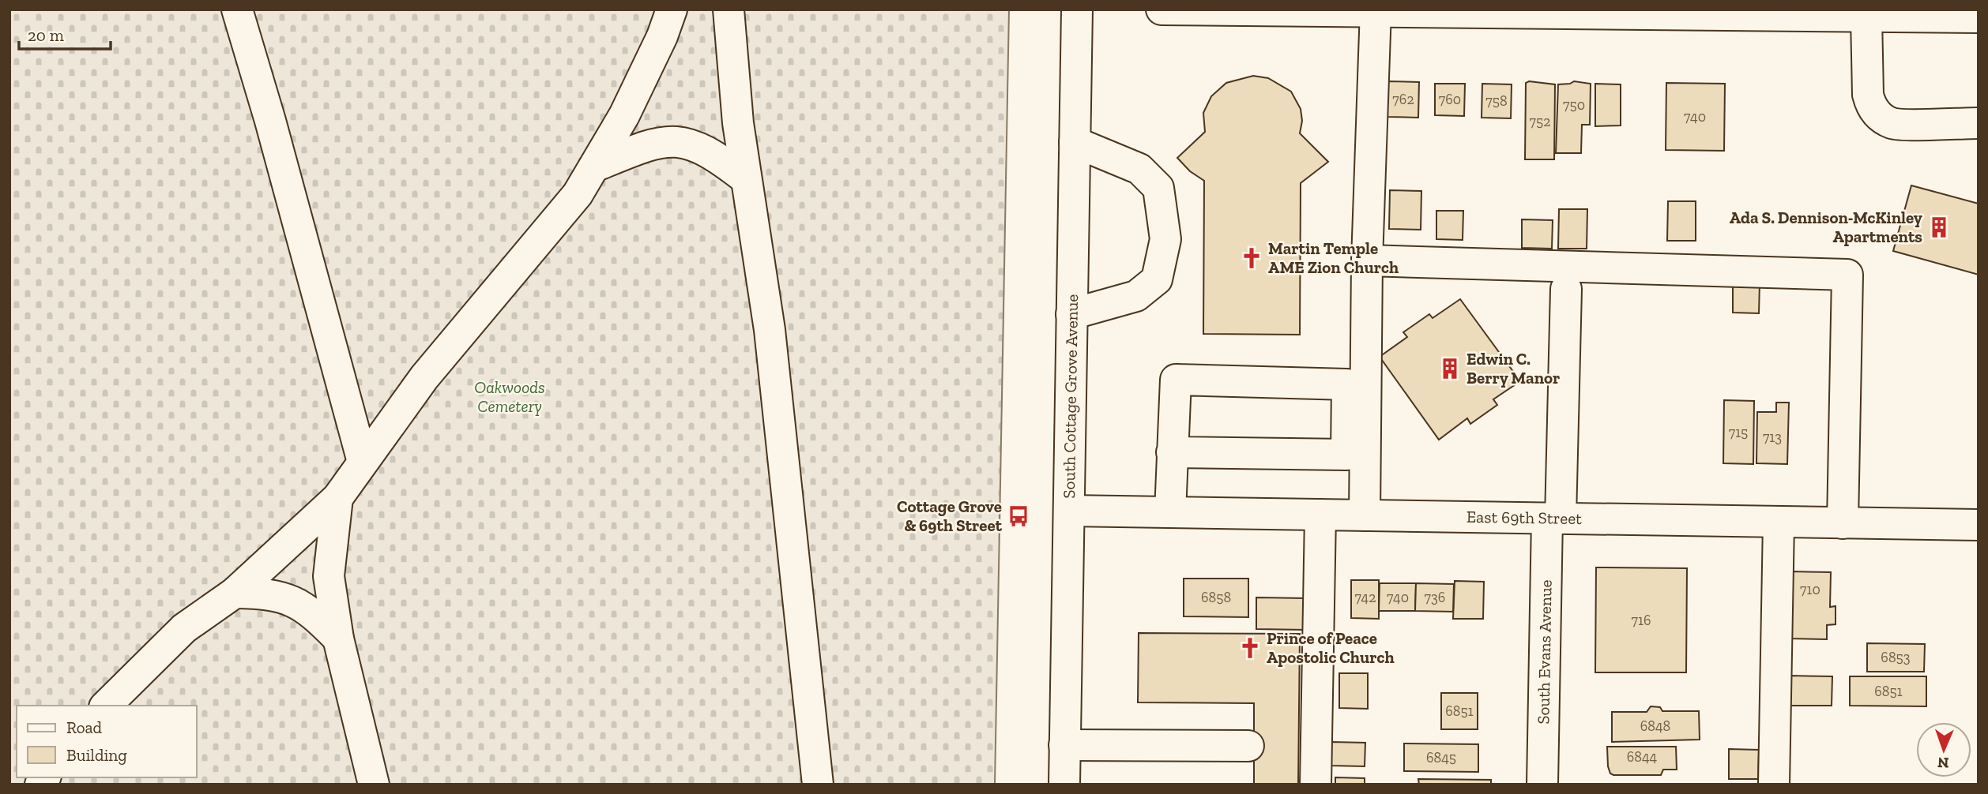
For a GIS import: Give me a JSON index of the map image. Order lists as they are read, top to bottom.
{
  "streets": {
    "street": ["South Cottage Grove Avenue", "East 69th Street", "South Evans Avenue"]
  },
  "crossings": [
    ["South Cottage Grove Avenue", "East 69th Street"],
    ["East 69th Street", "South Evans Avenue"]
  ],
  "parks": ["Oakwoods Cemetery"],
  "places": {
    "building": ["Ada S. Dennison-McKinley Apartments", "Edwin C. Berry Manor"],
    "church": ["Martin Temple AME Zion Church", "Prince of Peace Apostolic Church"],
    "bus stop": ["Cottage Grove & 69th Street"]
  },
  "house_numbers": [
    "762",
    "760",
    "758",
    "750",
    "740",
    "752",
    "715",
    "713",
    "710",
    "6858",
    "742",
    "740",
    "736",
    "716",
    "6853",
    "6851",
    "6851",
    "6848",
    "6844",
    "6845"
  ],
  "legend": ["Road", "Building"],
  "scale_bar": "20 m",
  "north": "bottom"
}
